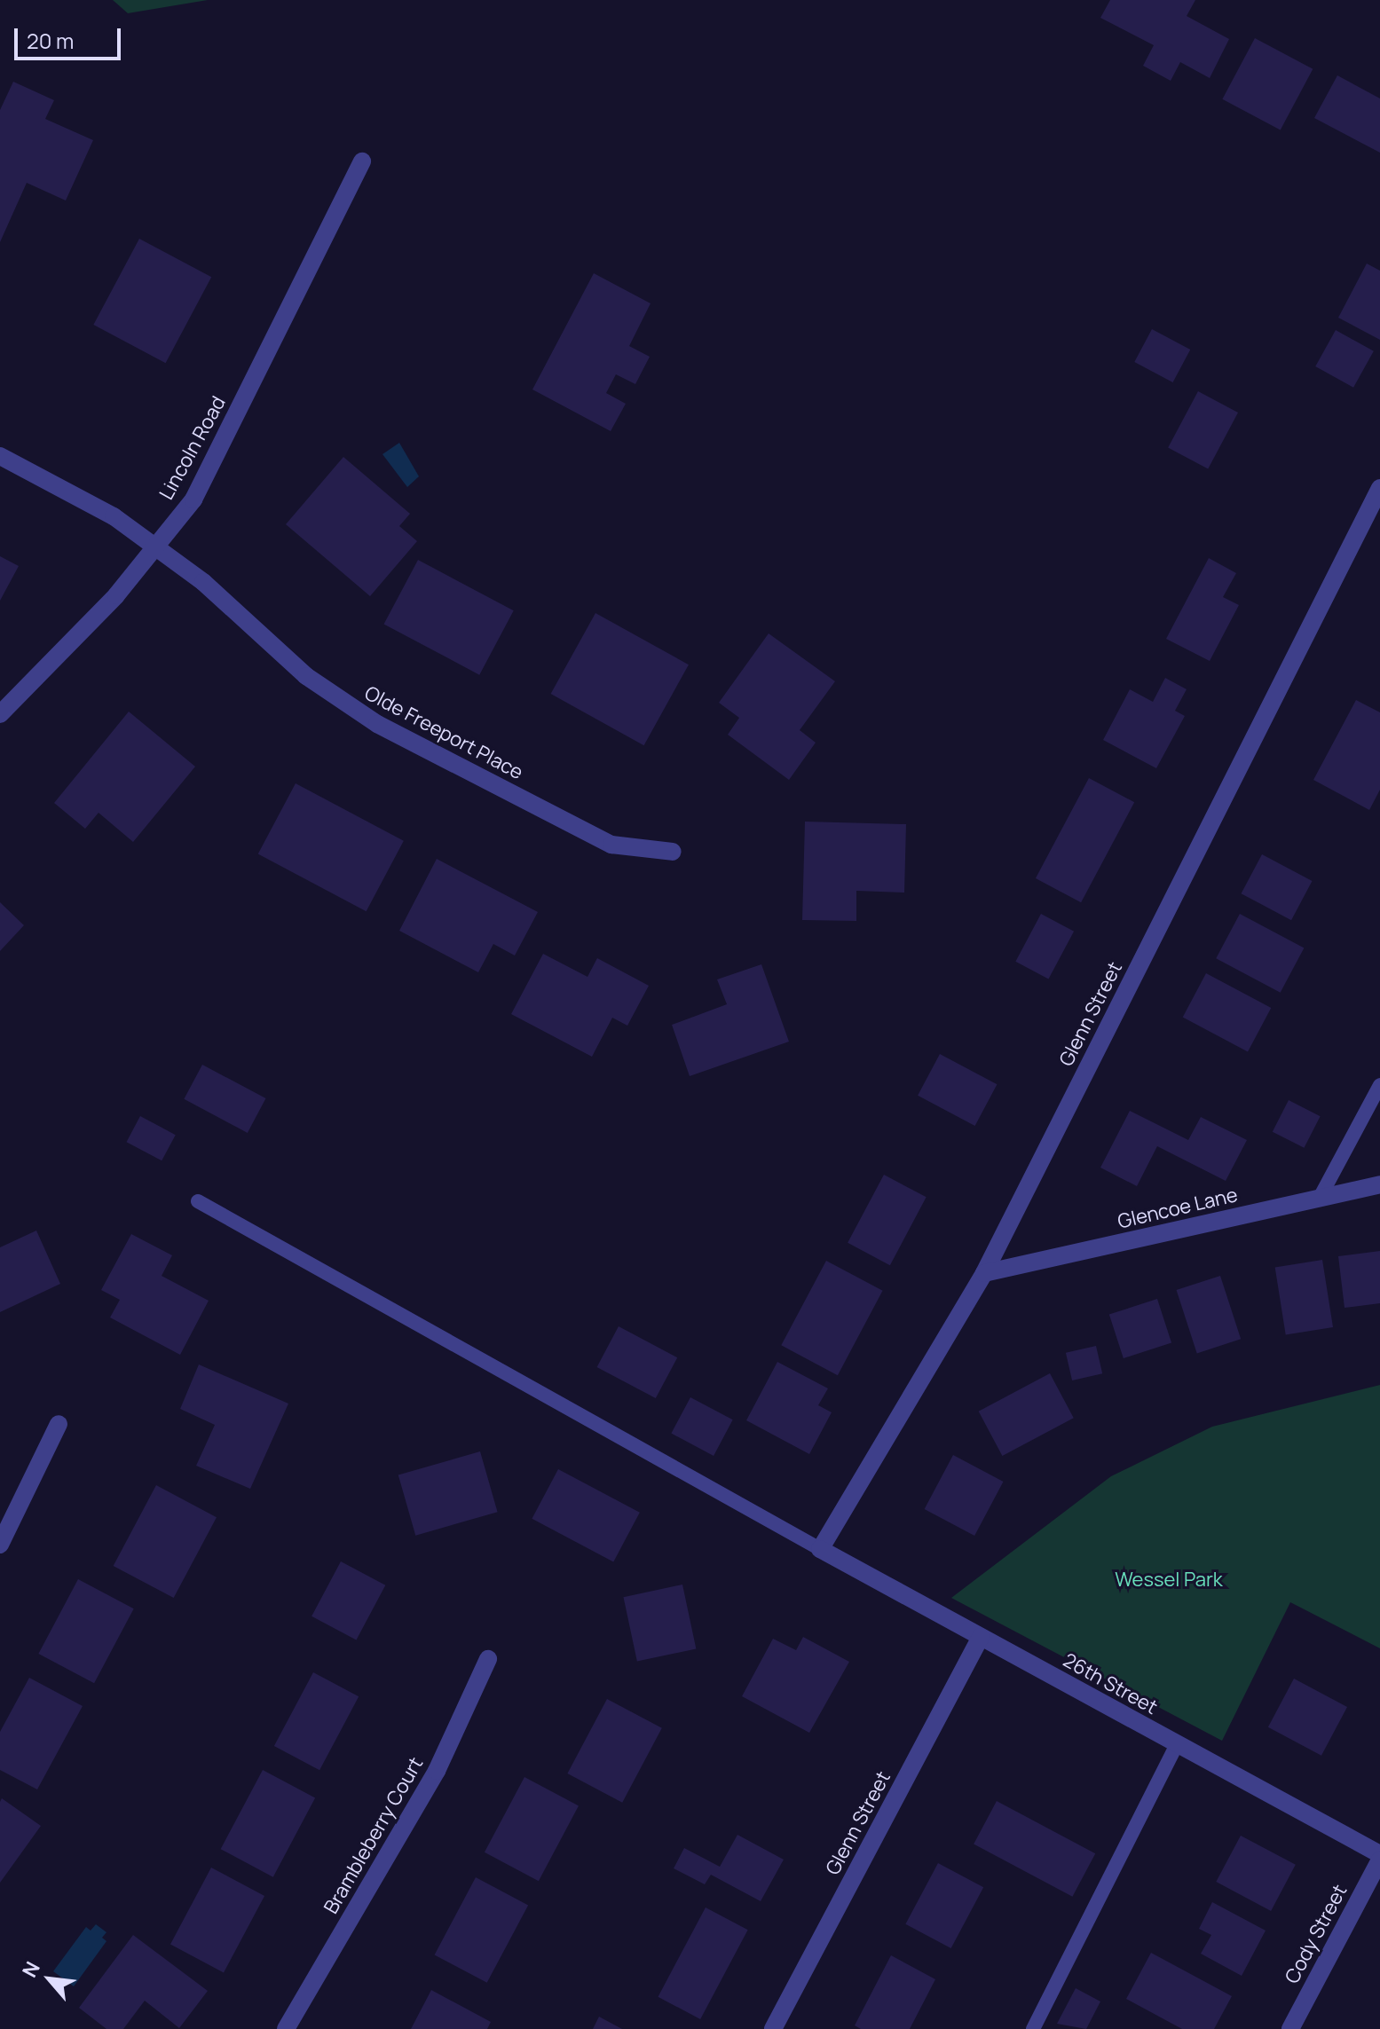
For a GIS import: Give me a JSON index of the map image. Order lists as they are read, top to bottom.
{
  "streets": {
    "street": [
      "Lincoln Road",
      "Olde Freeport Place",
      "Glenn Street",
      "Glencoe Lane",
      "26th Street",
      "Brambleberry Court",
      "Cody Street"
    ]
  },
  "crossings": [
    ["Lincoln Road", "Olde Freeport Place"],
    ["Glenn Street", "Glencoe Lane"],
    ["Glenn Street", "26th Street"]
  ],
  "parks": ["Wessel Park"],
  "scale_bar": "20 m",
  "north": "top left"
}
